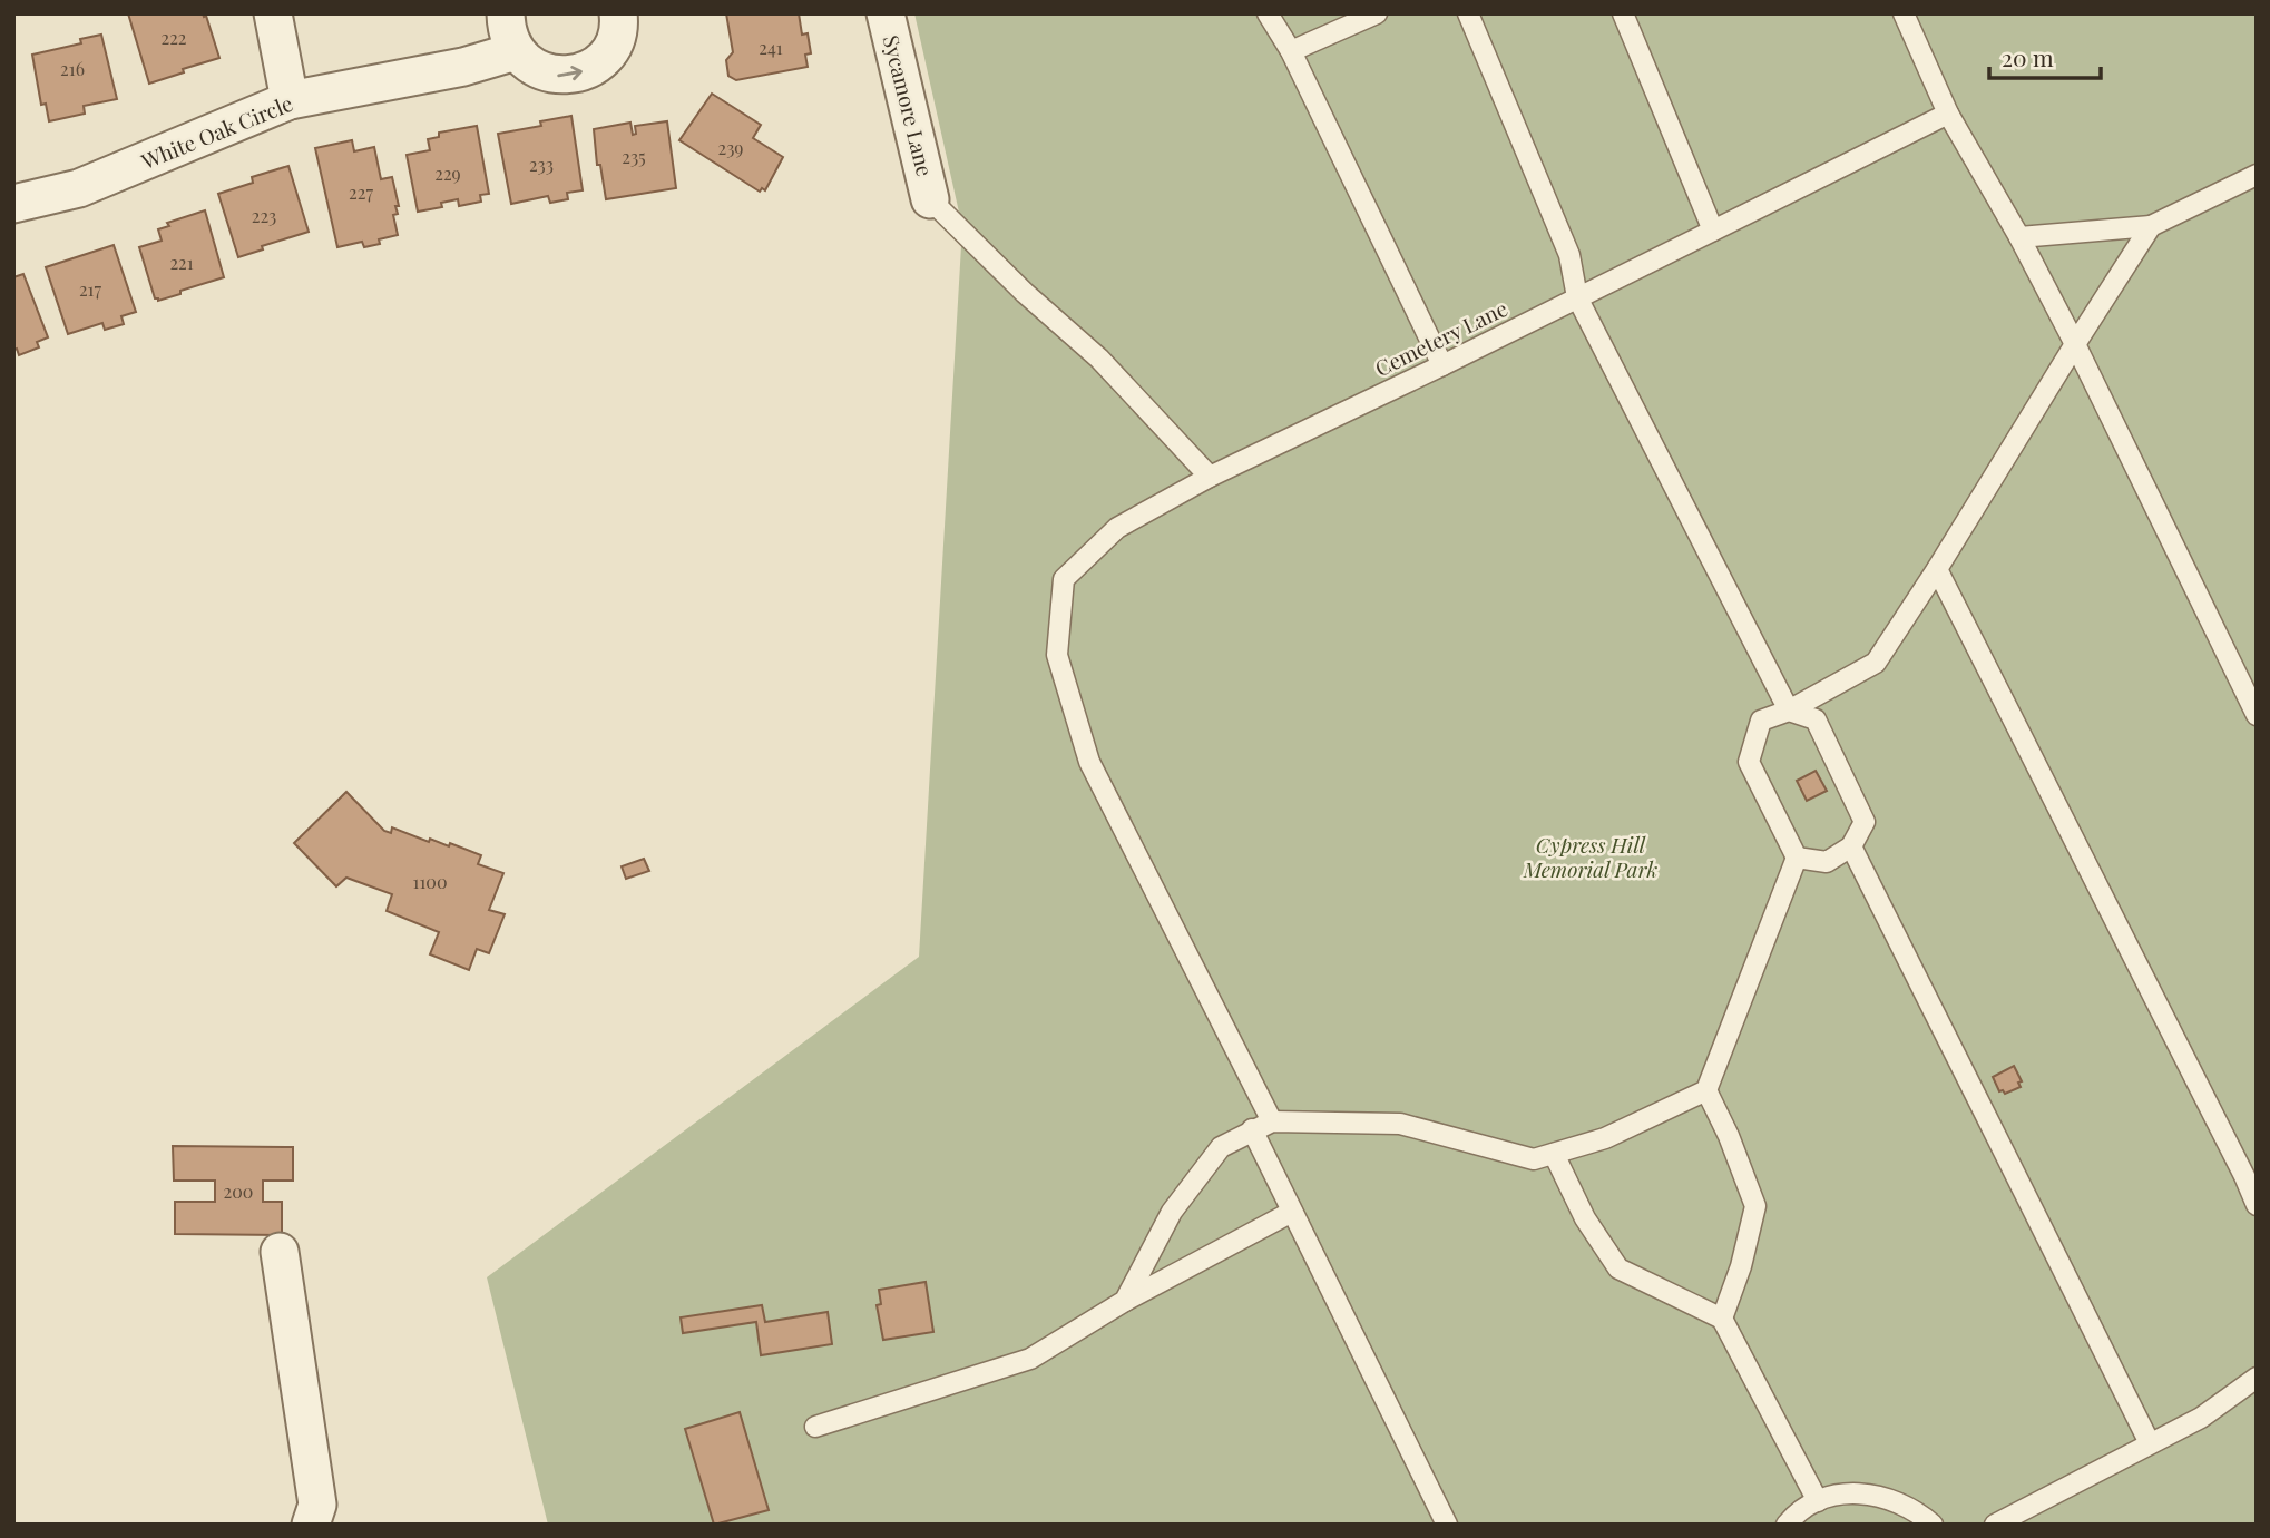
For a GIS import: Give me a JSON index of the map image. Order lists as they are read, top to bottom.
{
  "streets": {
    "street": ["Sycamore Lane", "White Oak Circle"],
    "lane": ["Cemetery Lane"]
  },
  "parks": ["Cypress Hill Memorial Park"],
  "house_numbers": [
    "222",
    "241",
    "216",
    "239",
    "235",
    "233",
    "229",
    "227",
    "223",
    "221",
    "217",
    "1100",
    "200"
  ],
  "scale_bar": "20 m"
}
